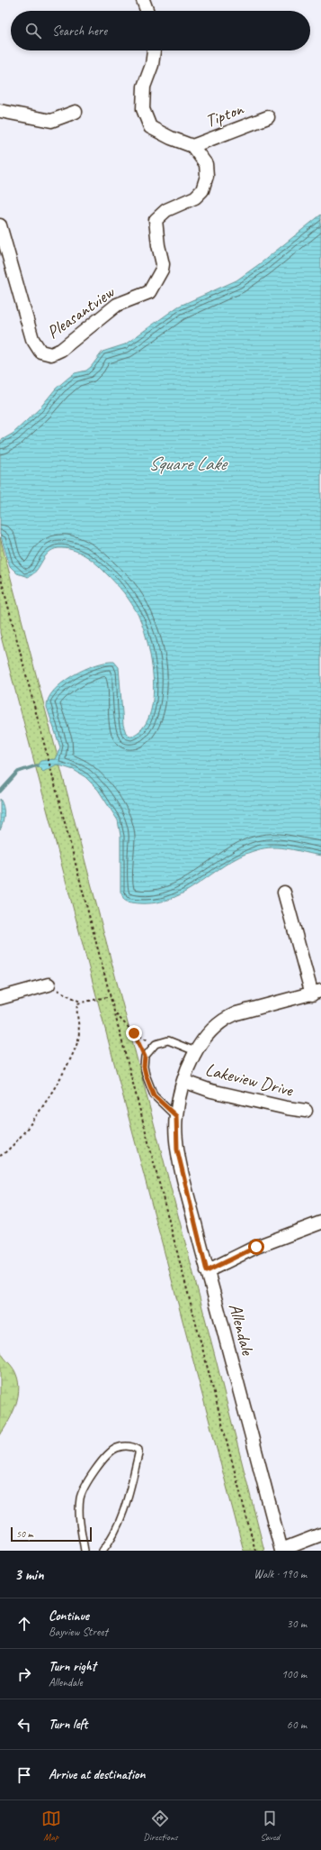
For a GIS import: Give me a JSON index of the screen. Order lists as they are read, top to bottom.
{
  "streets": {
    "street": [
      "Tipton",
      "Pleasantview",
      "Lakeview Drive",
      "Allendale"
    ]
  },
  "crossings": [
    ["Tipton", "Pleasantview"],
    ["Lakeview Drive", "Allendale"]
  ],
  "water": ["Square Lake"],
  "scale_bar": "50 m",
  "page": {
    "search": "Search here",
    "scale": "50 m",
    "heading": ["3 min", "Walk · 190 m"],
    "list": [
      ["Continue", "Bayview Street", "30 m"],
      ["Turn right", "Allendale", "100 m"],
      ["Turn left", "60 m"],
      "Arrive at destination"
    ],
    "nav": ["Map", "Directions", "Saved"]
  }
}
